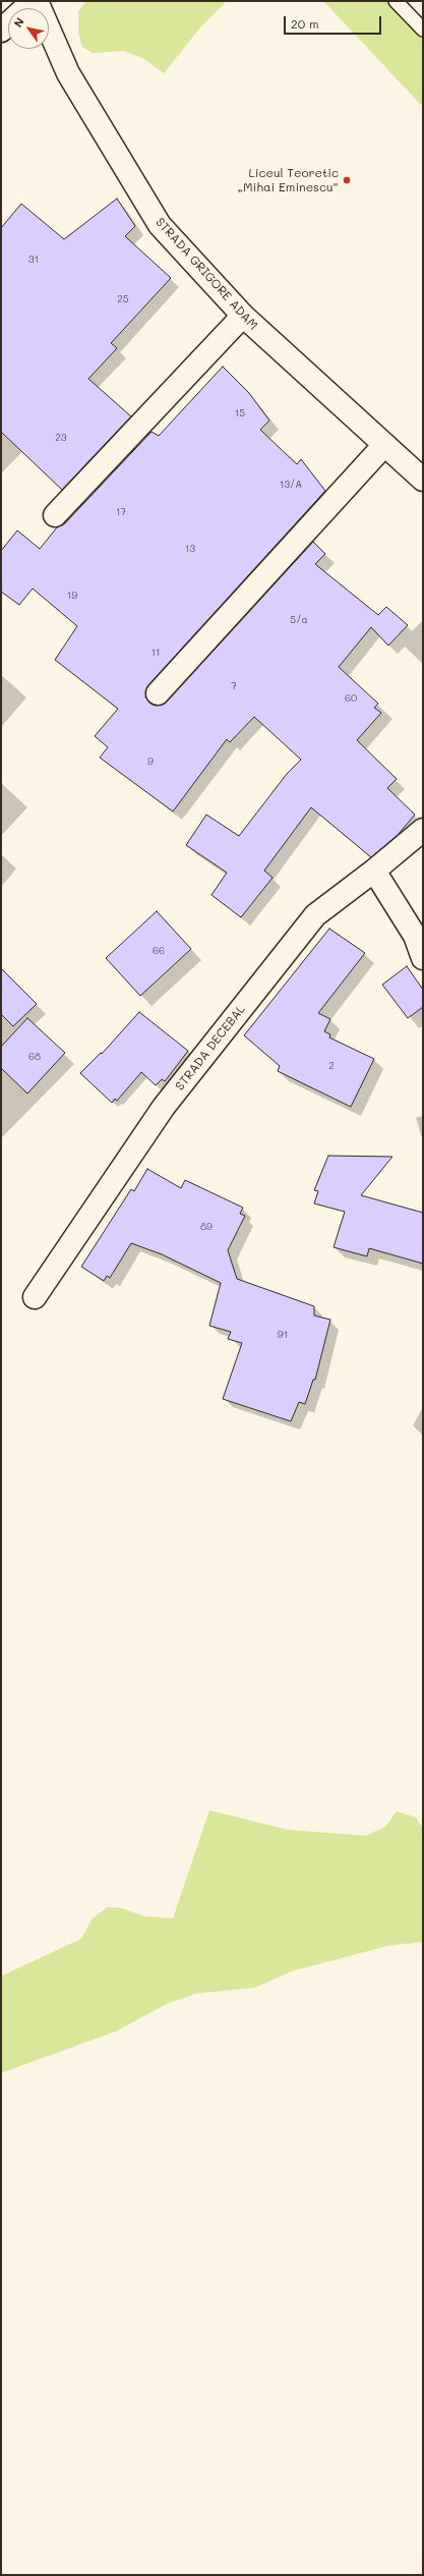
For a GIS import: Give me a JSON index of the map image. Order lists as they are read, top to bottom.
{
  "streets": {
    "street": ["STRADA GRIGORE ADAM", "STRADA DECEBAL"]
  },
  "places": ["Liceul Teoretic „Mihai Eminescu“"],
  "house_numbers": [
    "31",
    "25",
    "15",
    "23",
    "13/A",
    "17",
    "13",
    "19",
    "5/a",
    "11",
    "7",
    "60",
    "9",
    "66",
    "68",
    "2",
    "89",
    "91"
  ],
  "scale_bar": "20 m",
  "north": "top left"
}
